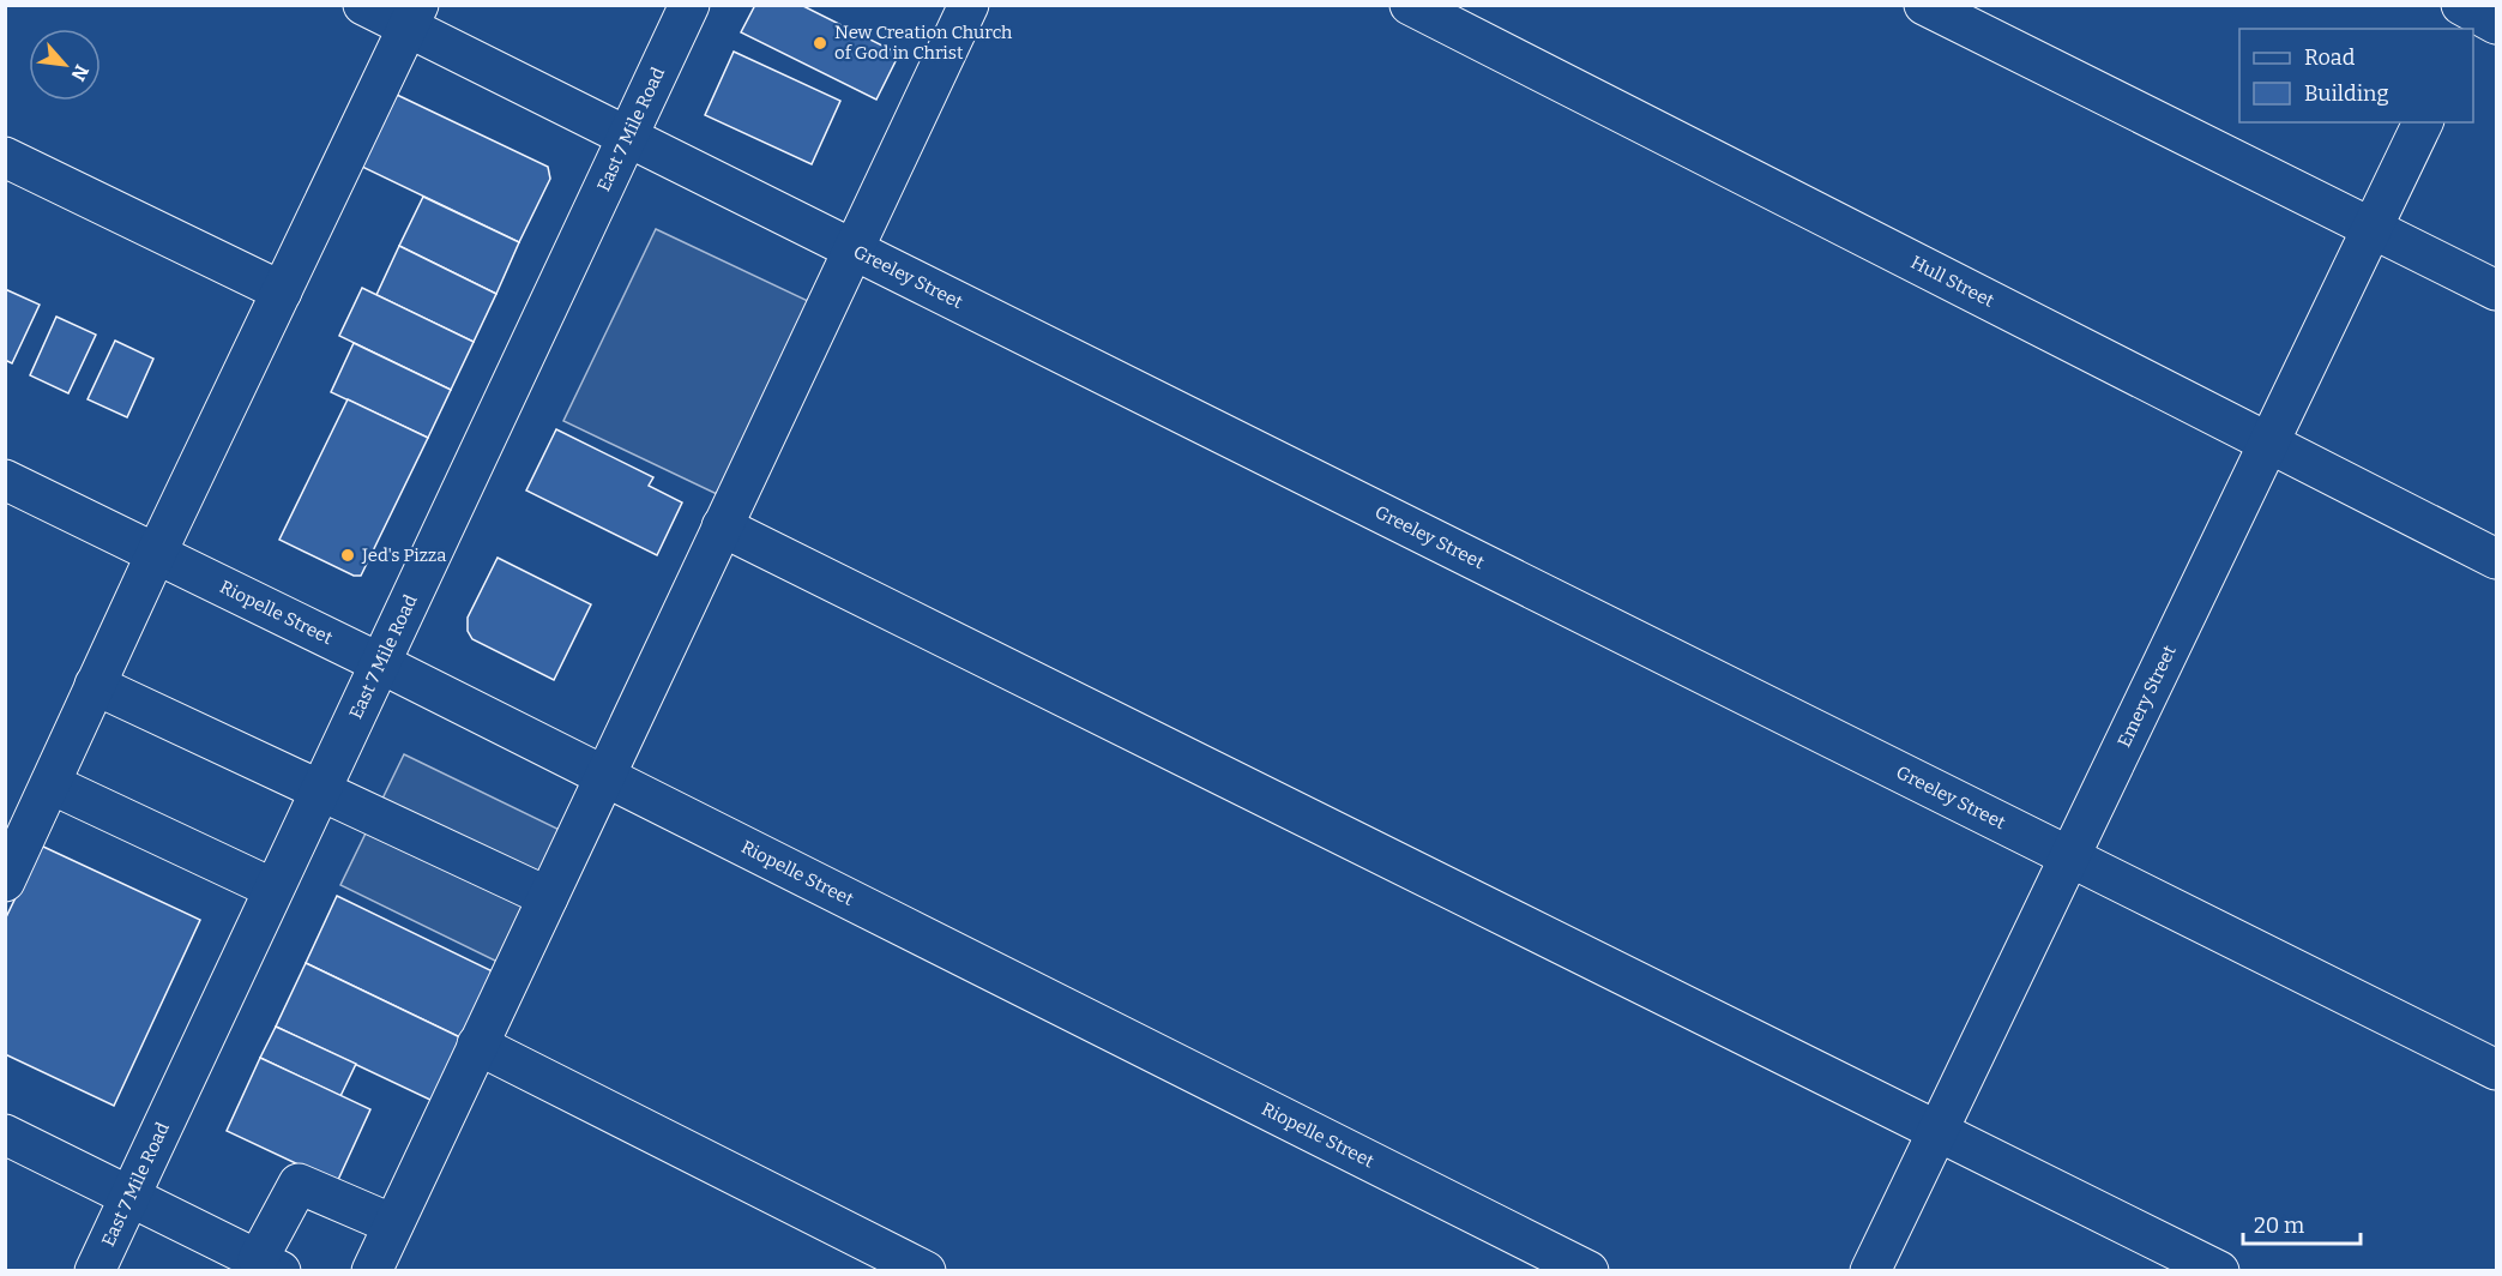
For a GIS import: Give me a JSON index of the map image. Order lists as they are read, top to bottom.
{
  "streets": {
    "street": [
      "East 7 Mile Road",
      "Greeley Street",
      "Hull Street",
      "Riopelle Street",
      "Emery Street"
    ]
  },
  "crossings": [
    ["East 7 Mile Road", "Greeley Street"],
    ["East 7 Mile Road", "Riopelle Street"],
    ["Greeley Street", "Emery Street"],
    ["Hull Street", "Emery Street"]
  ],
  "places": ["New Creation Church of God in Christ", "Jed's Pizza"],
  "legend": ["Road", "Building"],
  "scale_bar": "20 m",
  "north": "bottom right"
}
